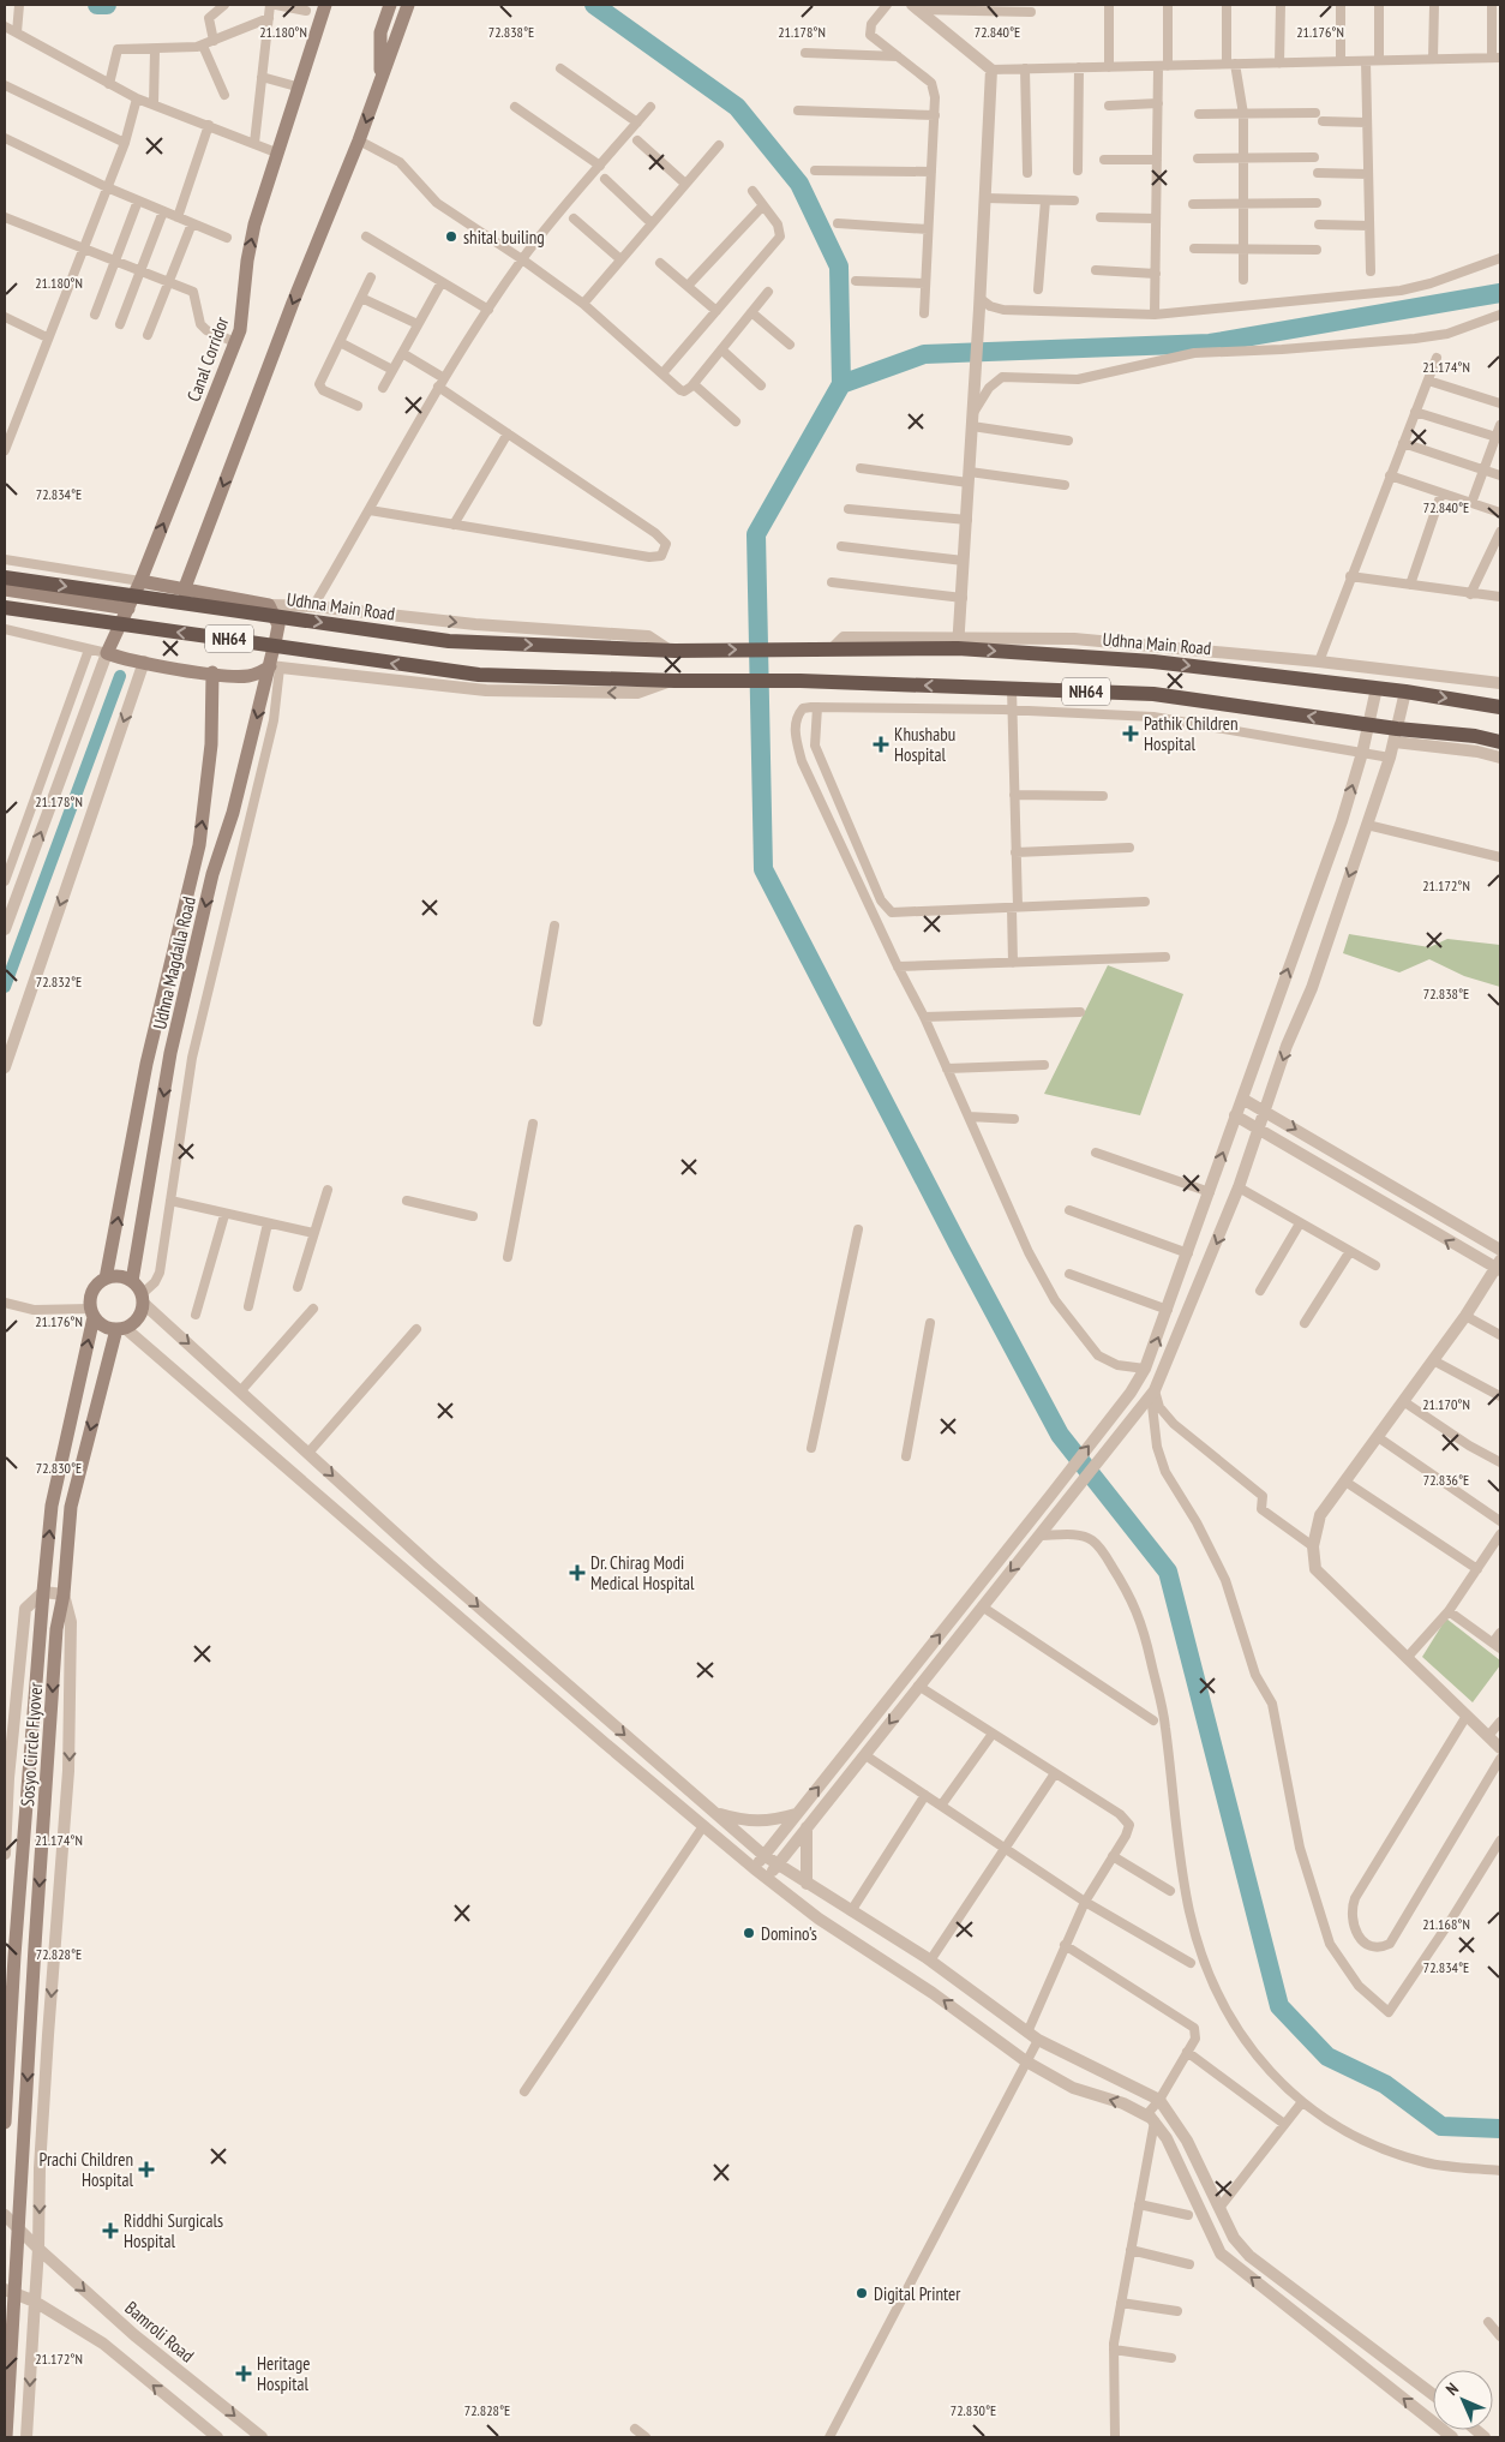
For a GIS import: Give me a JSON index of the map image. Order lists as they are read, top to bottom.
{
  "streets": {
    "highway": ["Udhna Main Road", "NH64"],
    "main road": ["Canal Corridor", "Udhna Magdalla Road", "Sosyo Circle Flyover"],
    "street": ["Bamroli Road"]
  },
  "crossings": [
    ["Udhna Magdalla Road", "Sosyo Circle Flyover"]
  ],
  "places": {
    "other": ["shital builing", "Domino's", "Digital Printer"],
    "health": [
      "Pathik Children Hospital",
      "Khushabu Hospital",
      "Dr. Chirag Modi Medical Hospital",
      "Prachi Children Hospital",
      "Riddhi Surgicals Hospital",
      "Heritage Hospital"
    ]
  },
  "north": "top left",
  "coordinates": [
    "21.180°N",
    "72.838°E",
    "21.178°N",
    "72.840°E",
    "21.176°N",
    "21.174°N",
    "72.834°E",
    "21.172°N",
    "72.832°E",
    "21.170°N",
    "72.830°E",
    "72.836°E",
    "21.168°N",
    "72.828°E"
  ]
}
